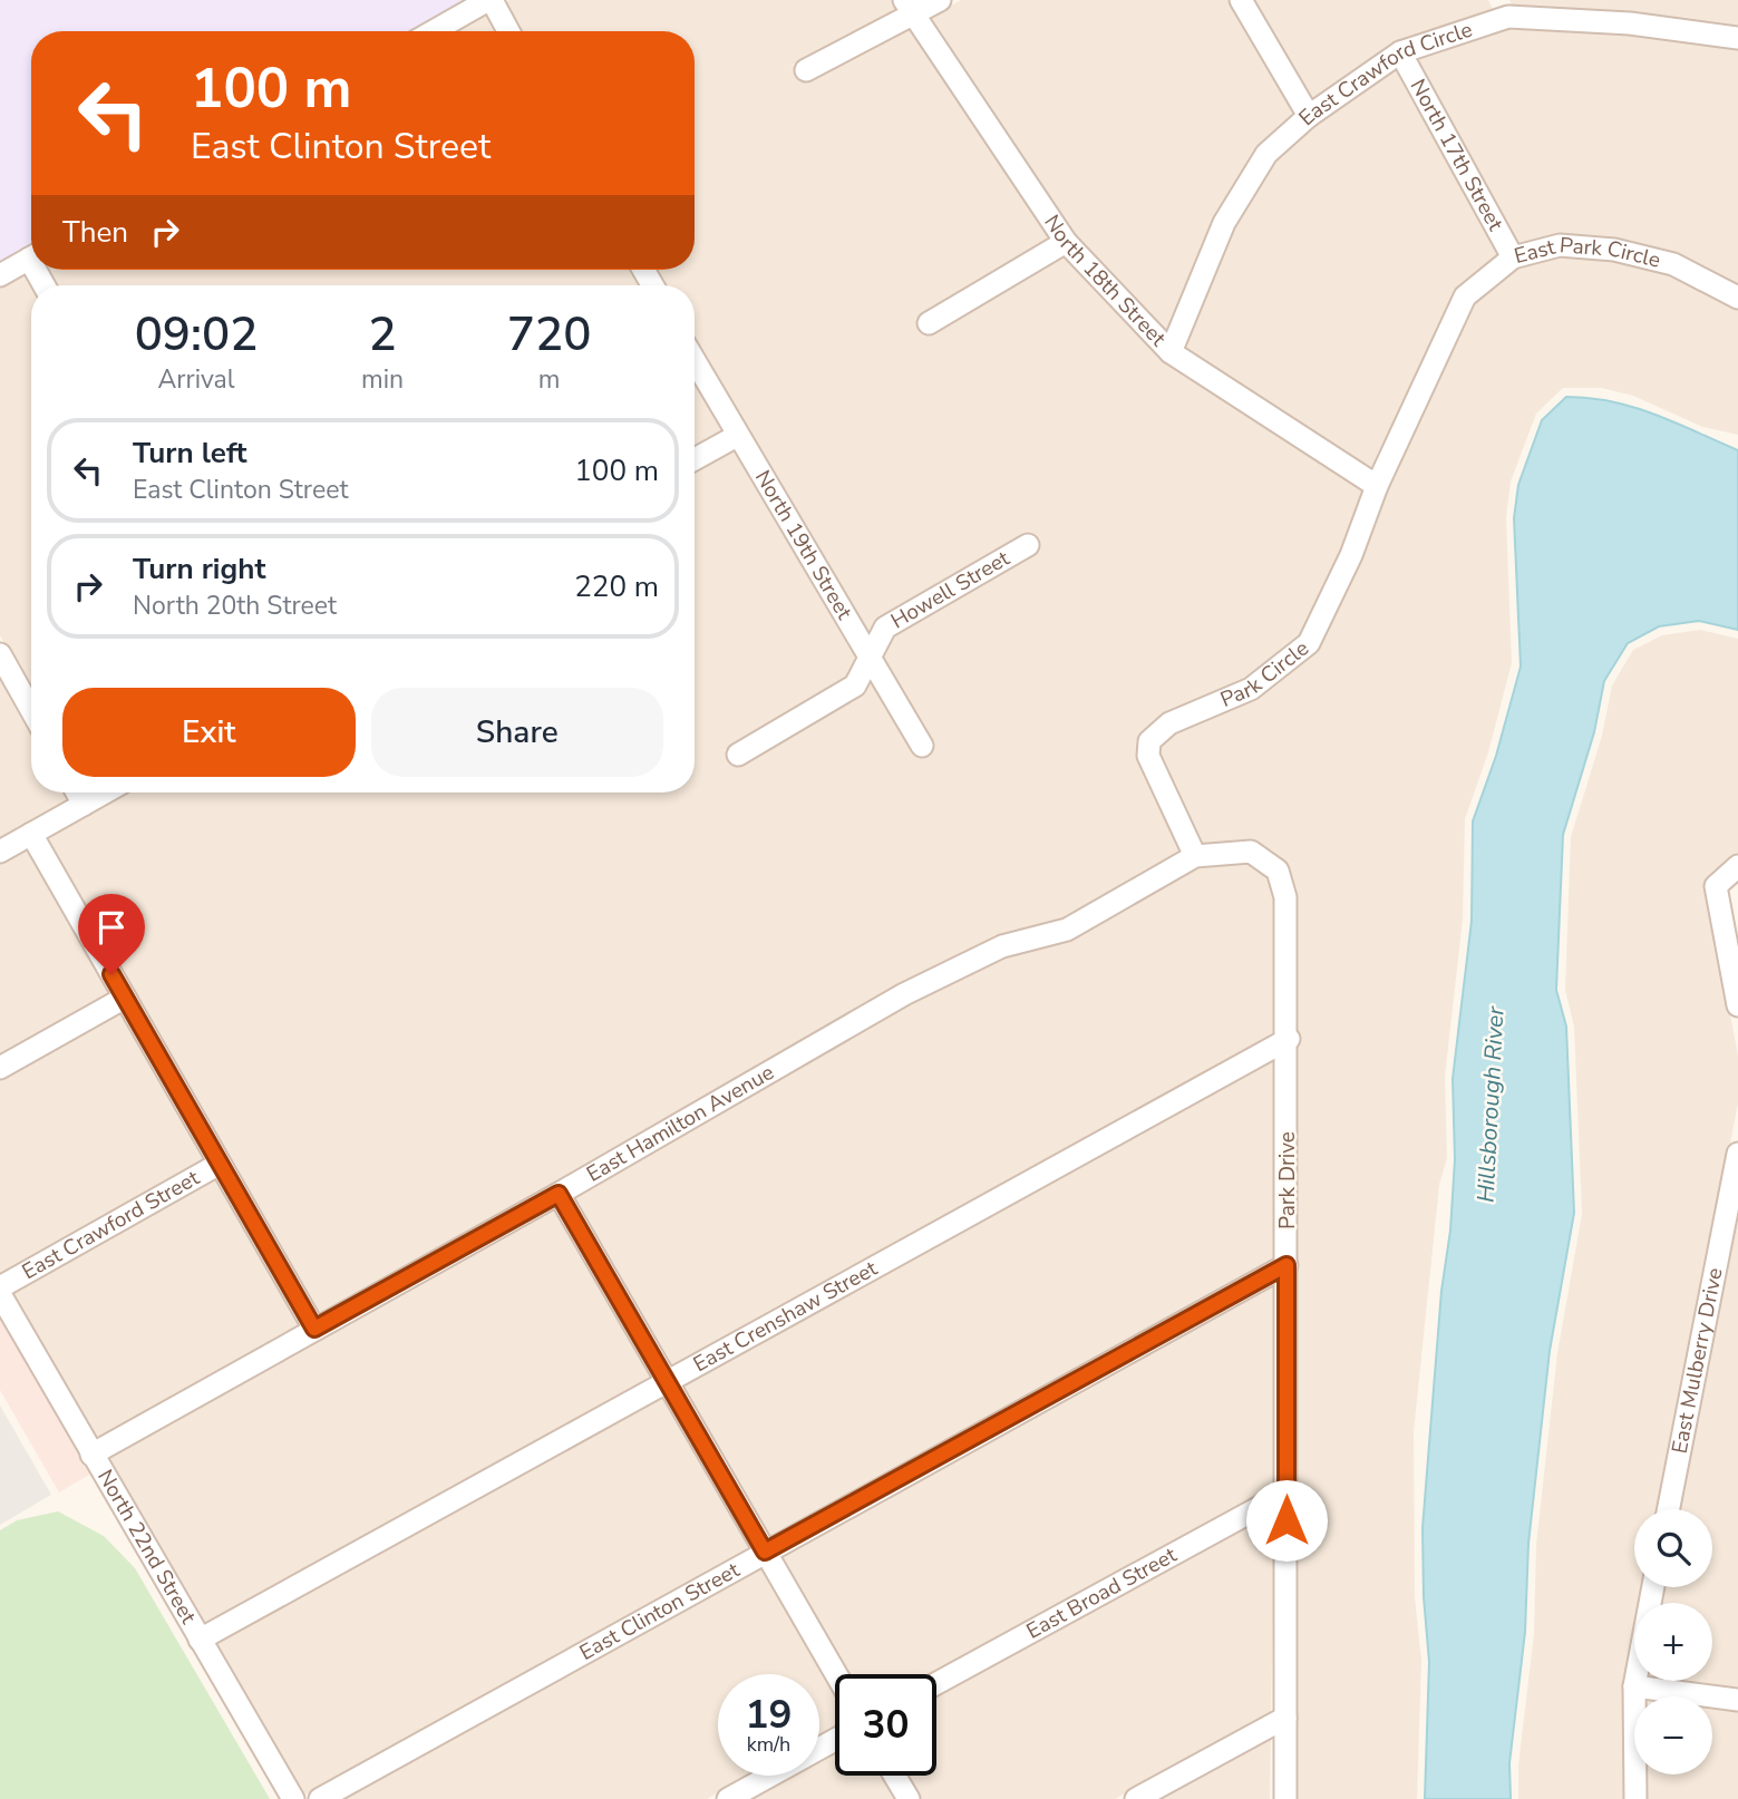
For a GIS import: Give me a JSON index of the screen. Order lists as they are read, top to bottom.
{
  "streets": {
    "street": [
      "East Crawford Circle",
      "North 17th Street",
      "East Park Circle",
      "North 18th Street",
      "North 19th Street",
      "Howell Street",
      "Park Circle",
      "East Hamilton Avenue",
      "Park Drive",
      "East Crawford Street",
      "East Crenshaw Street",
      "East Mulberry Drive",
      "North 22nd Street",
      "East Broad Street",
      "East Clinton Street"
    ]
  },
  "crossings": [
    ["East Crawford Circle", "North 17th Street"],
    ["East Crawford Circle", "North 18th Street"],
    ["North 17th Street", "East Park Circle"],
    ["East Park Circle", "North 18th Street"],
    ["East Park Circle", "Park Circle"],
    ["North 18th Street", "Park Circle"],
    ["North 19th Street", "Howell Street"],
    ["Park Circle", "East Hamilton Avenue"],
    ["Park Circle", "Park Drive"],
    ["East Hamilton Avenue", "Park Drive"],
    ["East Hamilton Avenue", "North 22nd Street"],
    ["Park Drive", "East Crenshaw Street"],
    ["Park Drive", "East Broad Street"],
    ["Park Drive", "East Clinton Street"],
    ["East Crenshaw Street", "North 22nd Street"]
  ],
  "water": ["Hillsborough River"],
  "page": {
    "turn": ["100 m", "East Clinton Street"],
    "then": "Then",
    "eta": [
      "09:02",
      "Arrival",
      "2",
      "min",
      "720",
      "m"
    ],
    "list": [
      {
        "name": "Turn left",
        "note": "East Clinton Street",
        "value": "100 m"
      },
      {
        "name": "Turn right",
        "note": "North 20th Street",
        "value": "220 m"
      }
    ],
    "buttons": ["Exit", "Share"],
    "map_buttons": ["+", "−"],
    "speed": "19 km/h",
    "limit": "30"
  }
}
